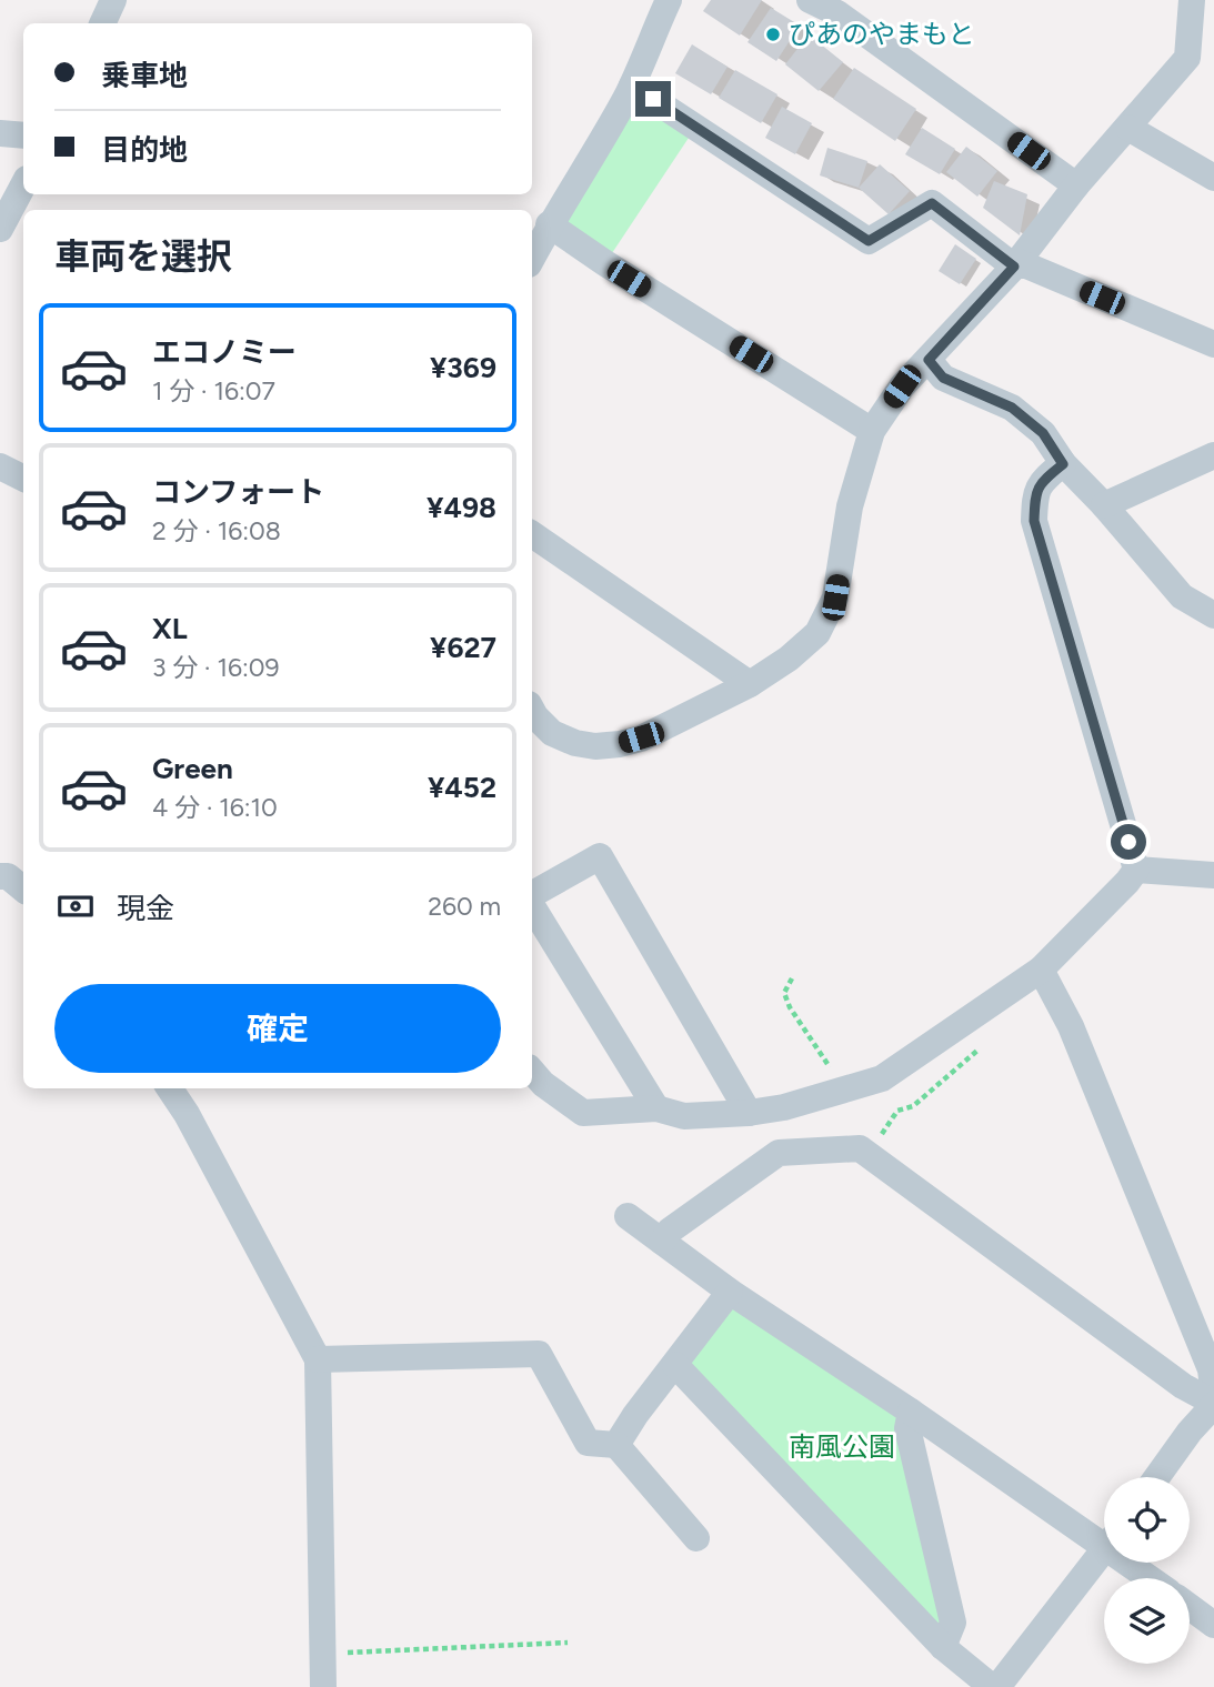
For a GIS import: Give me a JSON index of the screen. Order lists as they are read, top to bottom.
{
  "parks": ["南風公園"],
  "places": ["ぴあのやまもと"],
  "page": {
    "banner": ["乗車地", "目的地"],
    "heading": "車両を選択",
    "list": [
      {
        "name": "エコノミー",
        "note": "1 分 · 16:07",
        "value": "¥369"
      },
      {
        "name": "コンフォート",
        "note": "2 分 · 16:08",
        "value": "¥498"
      },
      {
        "name": "XL",
        "note": "3 分 · 16:09",
        "value": "¥627"
      },
      {
        "name": "Green",
        "note": "4 分 · 16:10",
        "value": "¥452"
      }
    ],
    "pay": ["現金", "260 m"],
    "buttons": "確定"
  }
}
